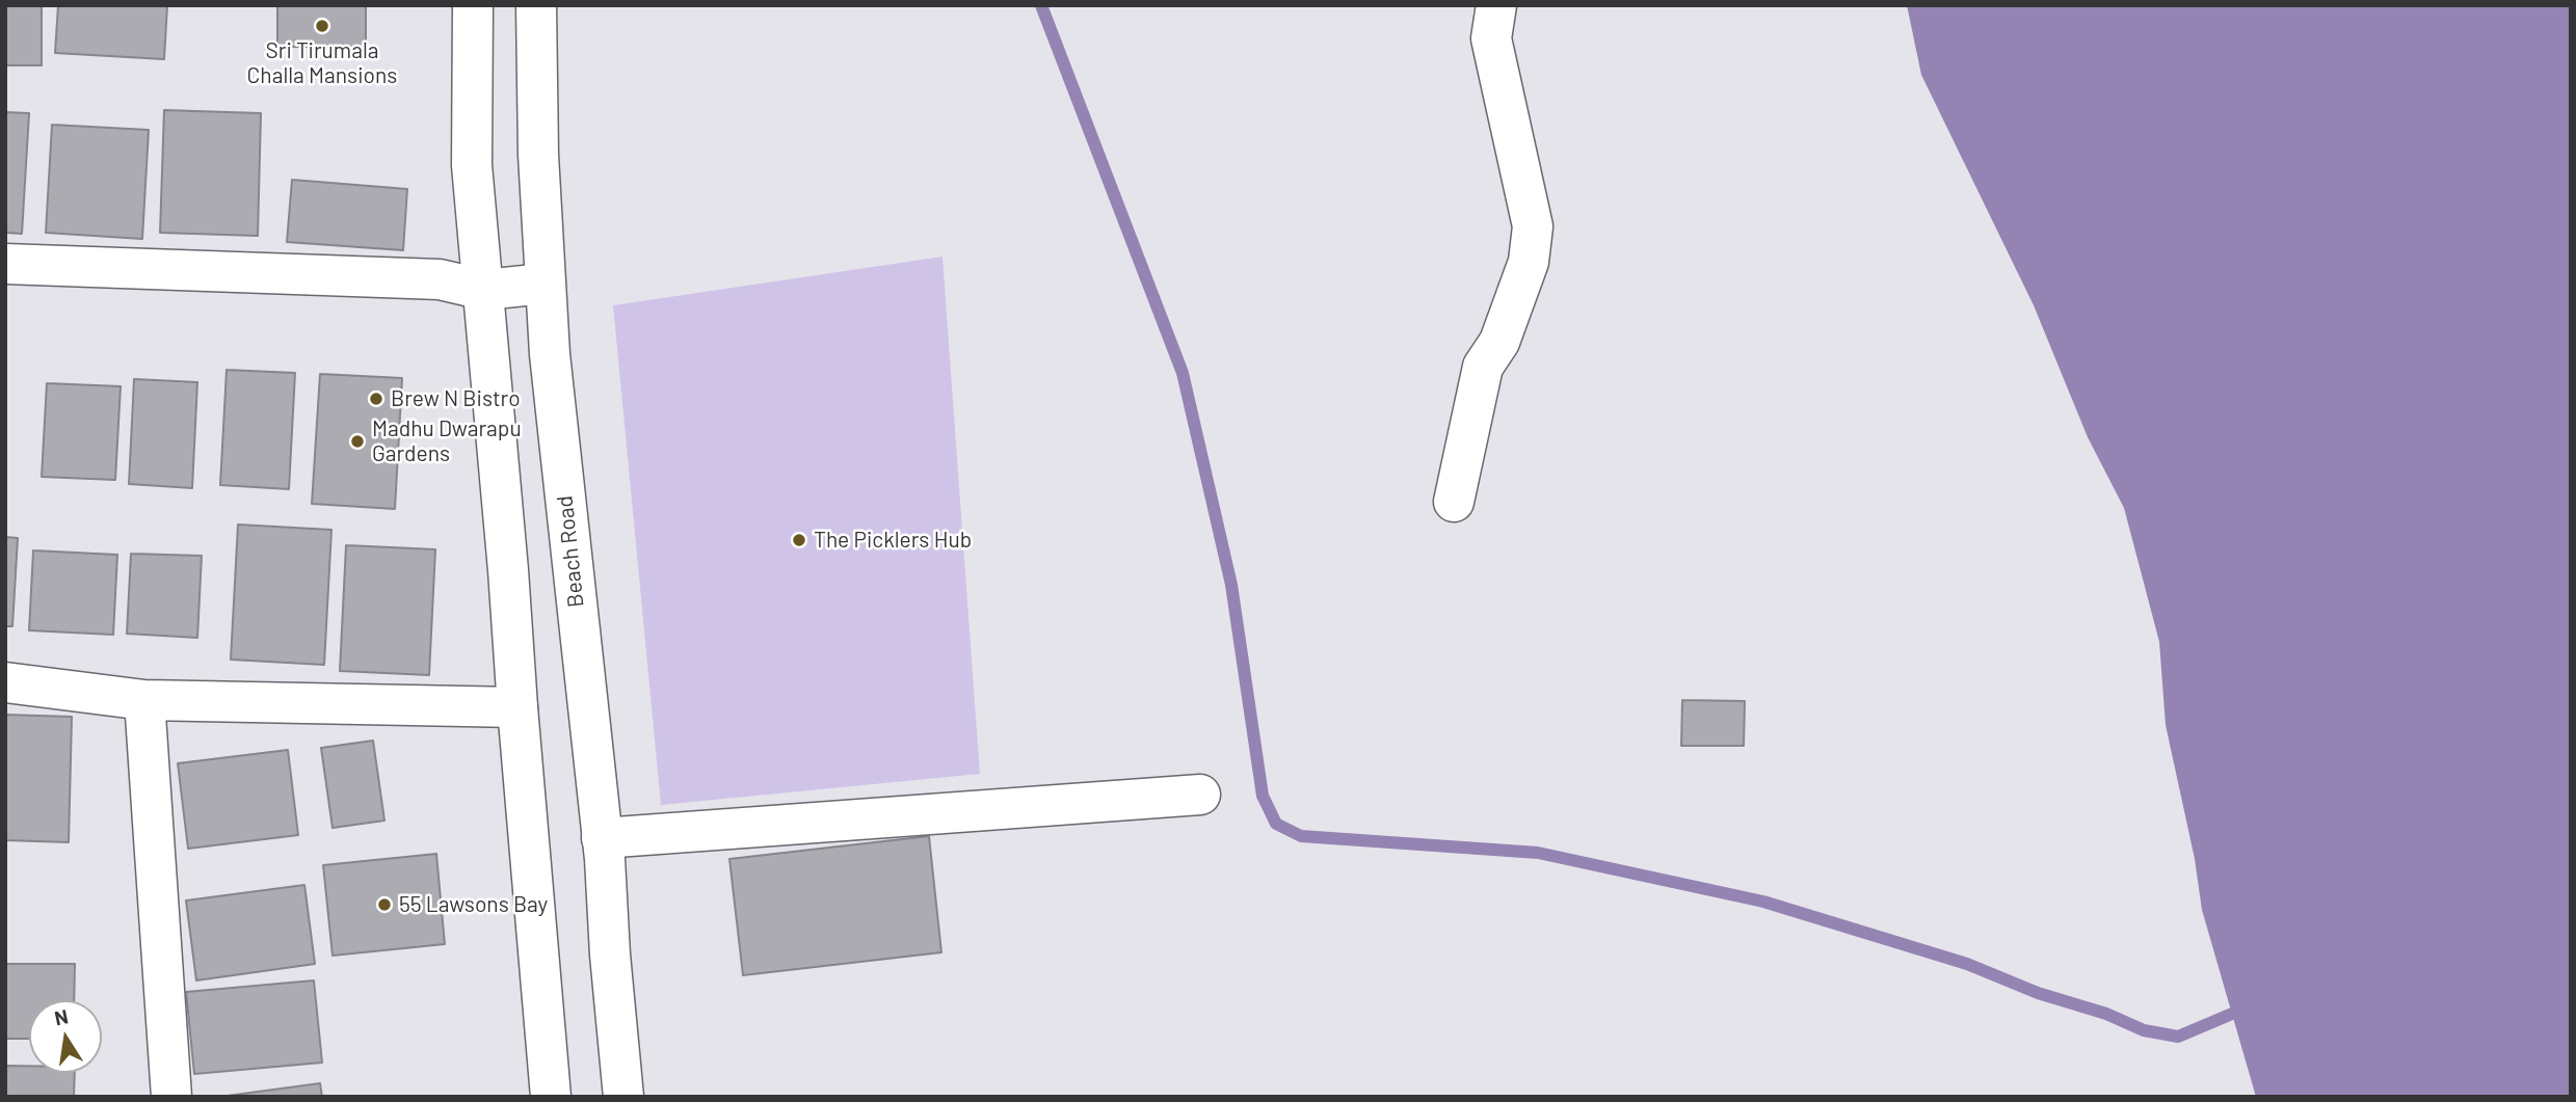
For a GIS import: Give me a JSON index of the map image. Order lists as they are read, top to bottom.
{
  "streets": {
    "main road": ["Beach Road"]
  },
  "places": [
    "Sri Tirumala Challa Mansions",
    "Brew N Bistro",
    "Madhu Dwarapu Gardens",
    "The Picklers Hub",
    "55 Lawsons Bay"
  ],
  "north": "top"
}
